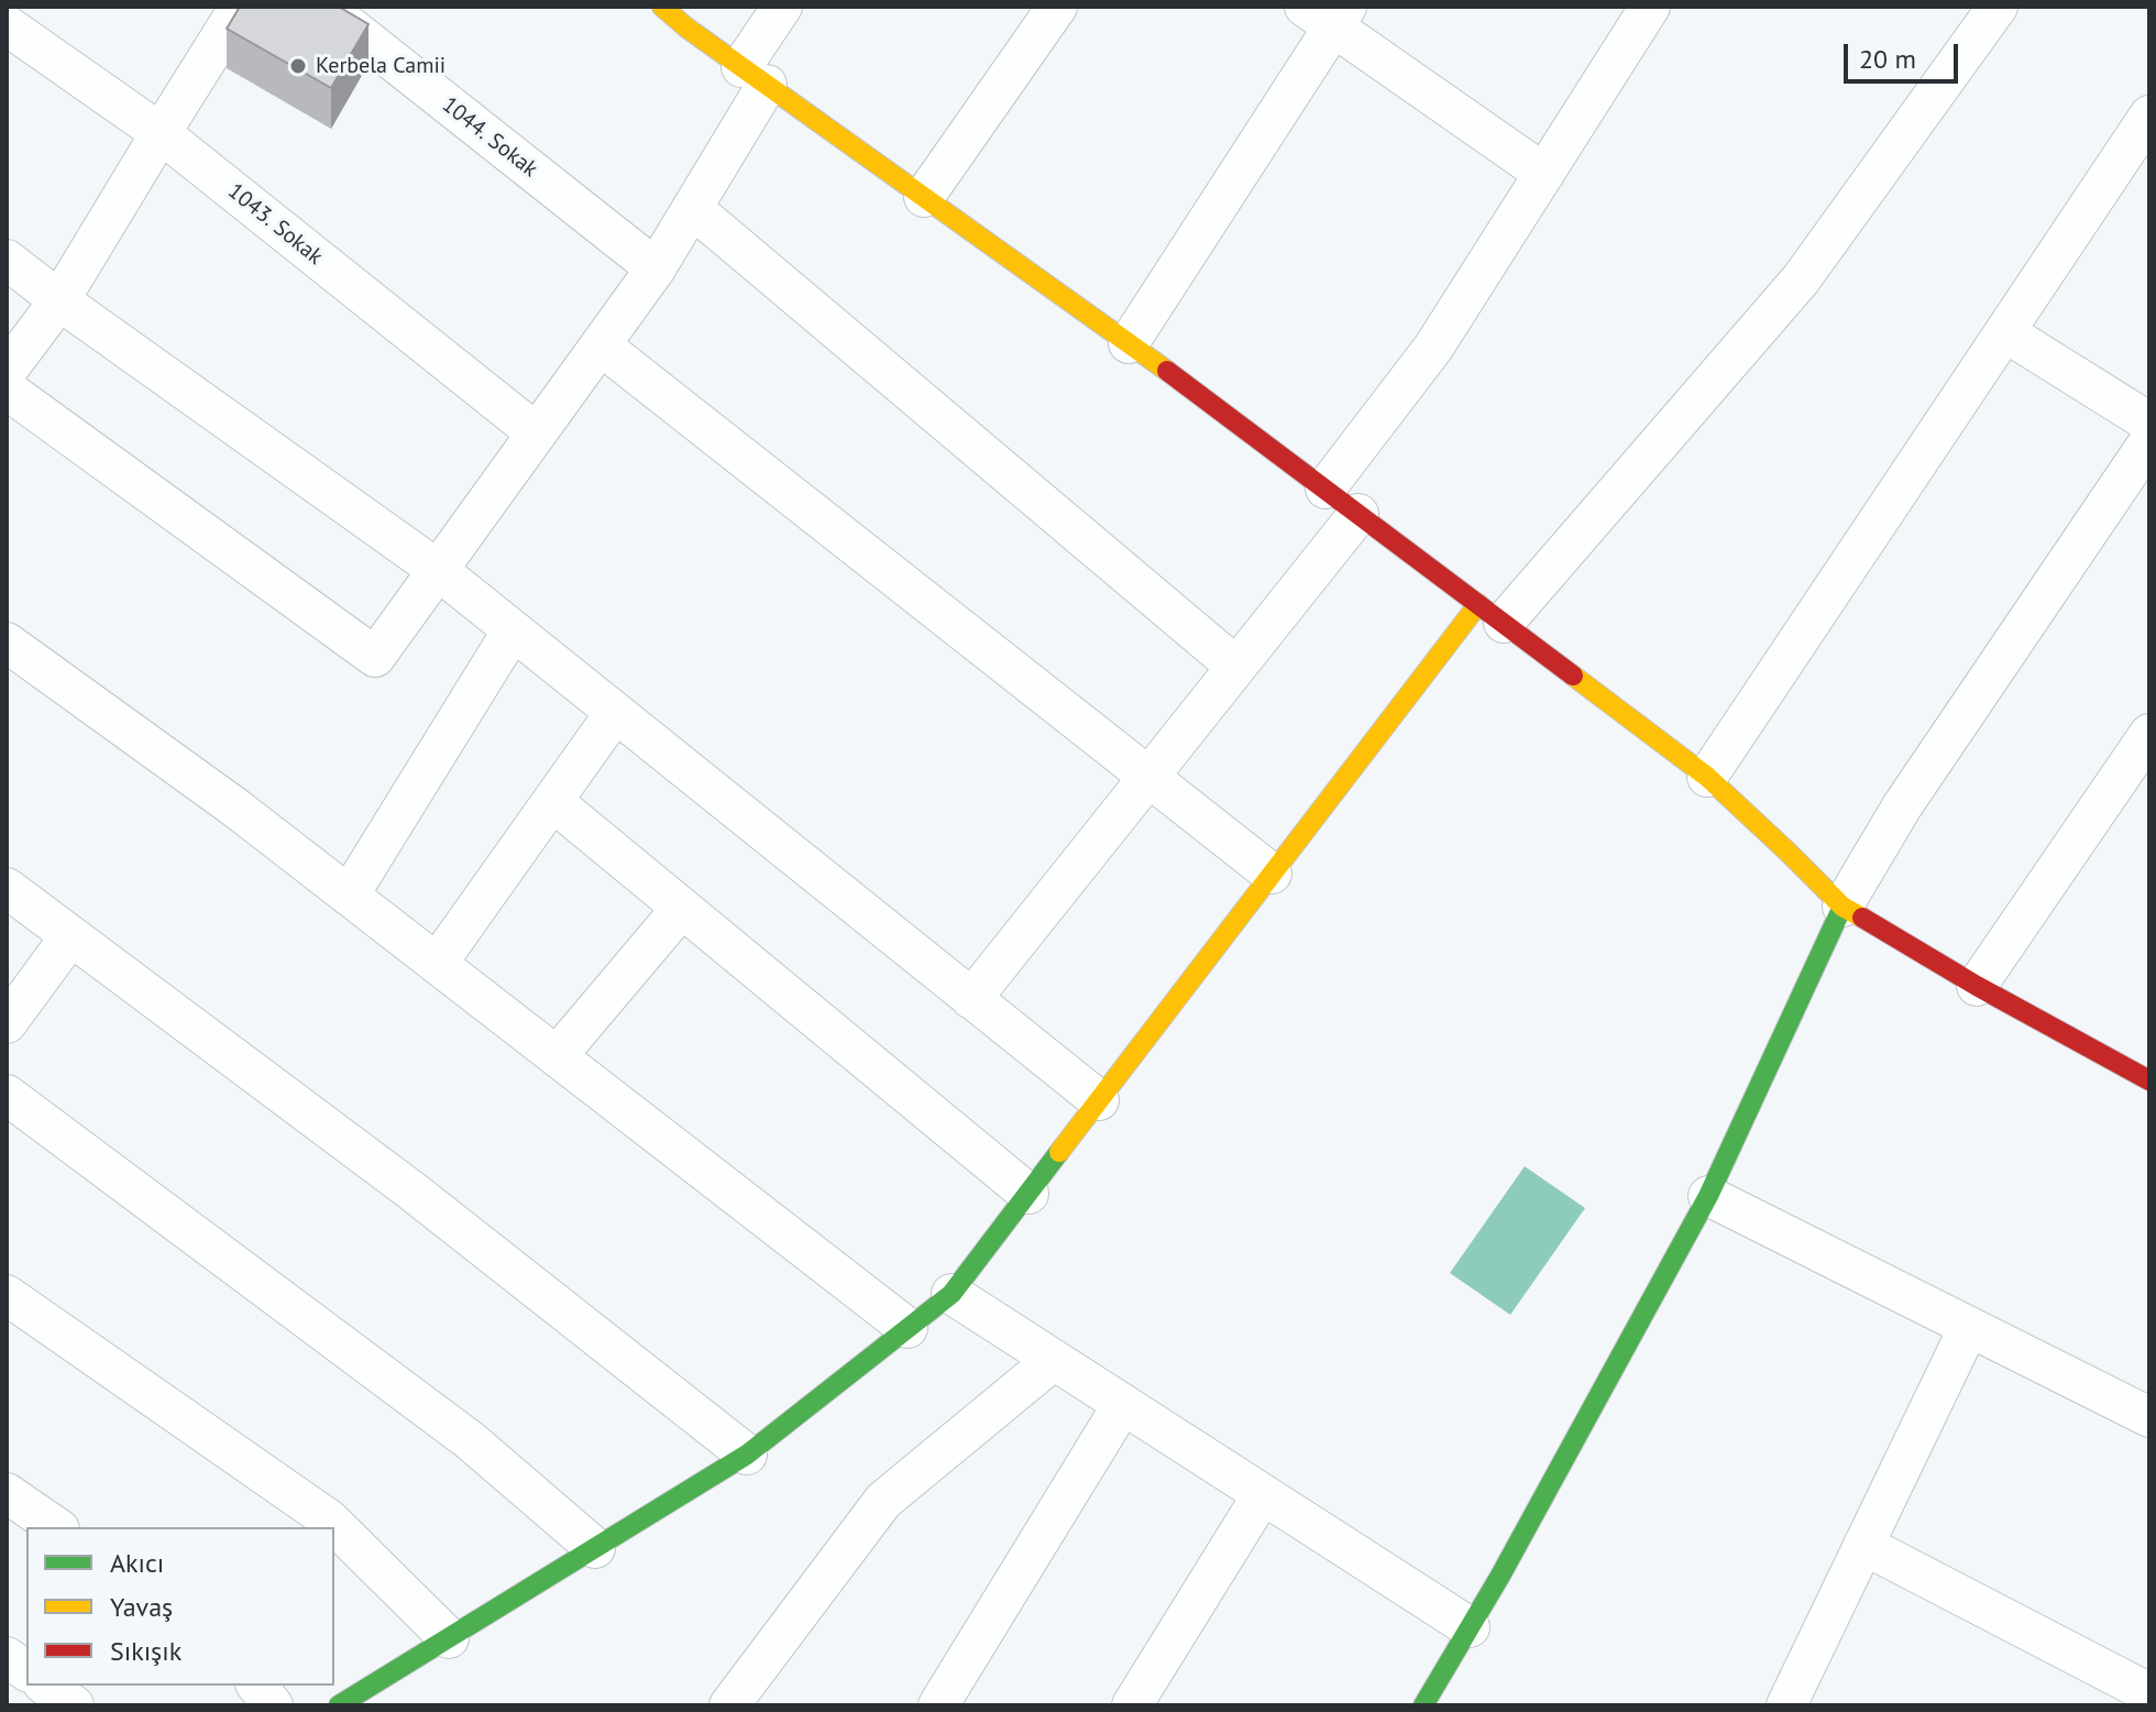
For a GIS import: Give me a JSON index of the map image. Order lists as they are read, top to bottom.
{
  "streets": {
    "street": ["1044. Sokak", "1043. Sokak"]
  },
  "places": ["Kerbela Camii"],
  "legend": ["Akıcı", "Yavaş", "Sıkışık"],
  "scale_bar": "20 m"
}
